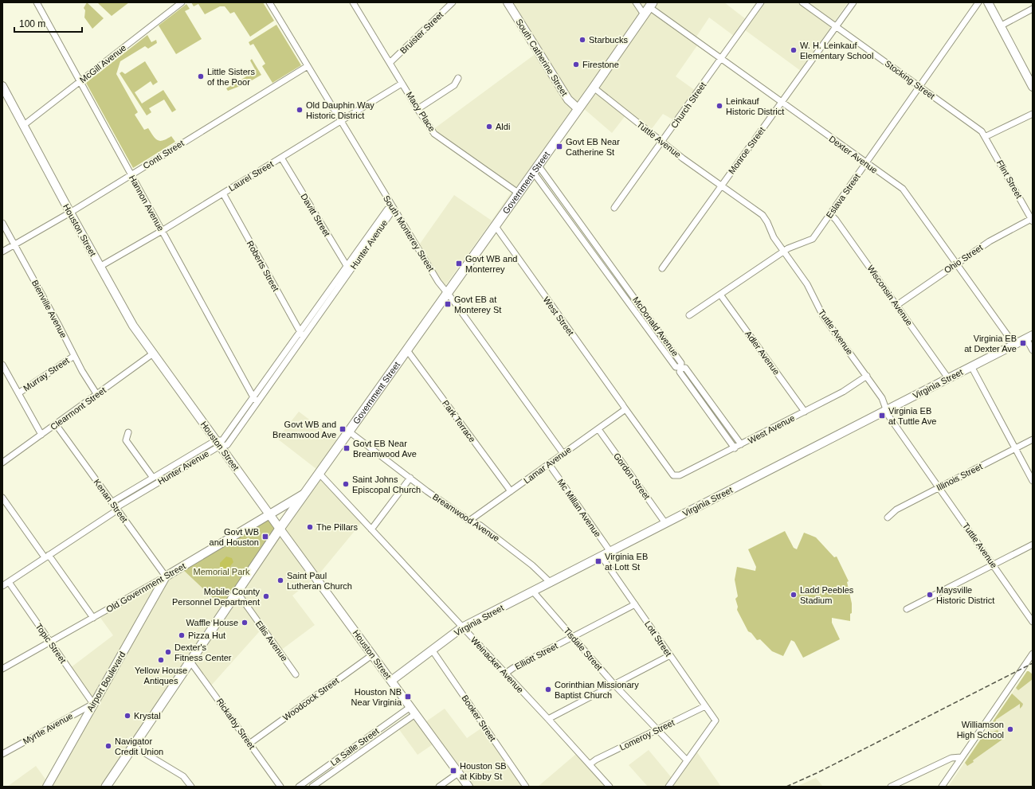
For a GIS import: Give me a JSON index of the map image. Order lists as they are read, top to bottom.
{
  "streets": {
    "main road": ["Government Street"],
    "street": [
      "Bruister Street",
      "South Catherine Street",
      "McGill Avenue",
      "Stocking Street",
      "Church Street",
      "Macy Place",
      "Tuttle Avenue",
      "Monroe Street",
      "Conti Street",
      "Dexter Avenue",
      "Laurel Street",
      "Flint Street",
      "Eslava Street",
      "Hannon Avenue",
      "Davitt Street",
      "Houston Street",
      "South Monterey Street",
      "Hunter Avenue",
      "Ohio Street",
      "Roberts Street",
      "Wisconsin Avenue",
      "Bienville Avenue",
      "West Street",
      "McDonald Avenue",
      "Adler Avenue",
      "Murray Street",
      "Virginia Street",
      "Clearmont Street",
      "Park Terrace",
      "West Avenue",
      "Lamar Avenue",
      "Gordon Street",
      "Illinois Street",
      "Kenan Street",
      "Mc Millan Avenue",
      "Breamwood Avenue",
      "Old Government Street",
      "Lott Street",
      "Ellis Avenue",
      "Topic Street",
      "Tisdale Street",
      "Elliott Street",
      "Weinacker Avenue",
      "Airport Boulevard",
      "Woodcock Street",
      "Booker Street",
      "Rickarby Street",
      "Myrtle Avenue",
      "Lomeroy Street",
      "La Salle Street"
    ]
  },
  "crossings": [
    ["Bruister Street", "Macy Place"],
    ["South Catherine Street", "Government Street"],
    ["McGill Avenue", "Hannon Avenue"],
    ["McGill Avenue", "Houston Street"],
    ["Stocking Street", "Monroe Street"],
    ["Stocking Street", "Flint Street"],
    ["Stocking Street", "Eslava Street"],
    ["Church Street", "Tuttle Avenue"],
    ["Church Street", "Dexter Avenue"],
    ["Macy Place", "Laurel Street"],
    ["Macy Place", "Government Street"],
    ["Tuttle Avenue", "Monroe Street"],
    ["Tuttle Avenue", "Government Street"],
    ["Tuttle Avenue", "Eslava Street"],
    ["Tuttle Avenue", "Virginia Street"],
    ["Tuttle Avenue", "West Avenue"],
    ["Tuttle Avenue", "Illinois Street"],
    ["Monroe Street", "Dexter Avenue"],
    ["Conti Street", "Hannon Avenue"],
    ["Conti Street", "Houston Street"],
    ["Conti Street", "South Monterey Street"],
    ["Conti Street", "Bienville Avenue"],
    ["Dexter Avenue", "Government Street"],
    ["Dexter Avenue", "Eslava Street"],
    ["Dexter Avenue", "Ohio Street"],
    ["Dexter Avenue", "Virginia Street"],
    ["Laurel Street", "Hannon Avenue"],
    ["Laurel Street", "Davitt Street"],
    ["Laurel Street", "Houston Street"],
    ["Laurel Street", "South Monterey Street"],
    ["Laurel Street", "Roberts Street"],
    ["Flint Street", "Ohio Street"],
    ["Government Street", "Houston Street"],
    ["Government Street", "South Monterey Street"],
    ["Government Street", "West Street"],
    ["Government Street", "McDonald Avenue"],
    ["Government Street", "Park Terrace"],
    ["Government Street", "Breamwood Avenue"],
    ["Government Street", "Old Government Street"],
    ["Government Street", "Ellis Avenue"],
    ["Government Street", "Weinacker Avenue"],
    ["Government Street", "Rickarby Street"],
    ["Eslava Street", "Wisconsin Avenue"],
    ["Eslava Street", "Adler Avenue"],
    ["Hannon Avenue", "Hunter Avenue"],
    ["Davitt Street", "Hunter Avenue"],
    ["Houston Street", "Hunter Avenue"],
    ["Houston Street", "Virginia Street"],
    ["Houston Street", "Clearmont Street"],
    ["Houston Street", "Old Government Street"],
    ["Houston Street", "Woodcock Street"],
    ["Houston Street", "La Salle Street"],
    ["South Monterey Street", "Hunter Avenue"],
    ["South Monterey Street", "Lamar Avenue"],
    ["Hunter Avenue", "Roberts Street"],
    ["Hunter Avenue", "Kenan Street"],
    ["Hunter Avenue", "Topic Street"],
    ["Ohio Street", "Wisconsin Avenue"],
    ["Wisconsin Avenue", "Virginia Street"],
    ["Bienville Avenue", "Murray Street"],
    ["Bienville Avenue", "Clearmont Street"],
    ["West Street", "West Avenue"],
    ["West Street", "Lamar Avenue"],
    ["Adler Avenue", "West Avenue"],
    ["Virginia Street", "Gordon Street"],
    ["Virginia Street", "Mc Millan Avenue"],
    ["Virginia Street", "Breamwood Avenue"],
    ["Virginia Street", "Lott Street"],
    ["Virginia Street", "Tisdale Street"],
    ["Virginia Street", "Weinacker Avenue"],
    ["Virginia Street", "Booker Street"],
    ["Clearmont Street", "Kenan Street"],
    ["Park Terrace", "Lamar Avenue"],
    ["Lamar Avenue", "Gordon Street"],
    ["Lamar Avenue", "Mc Millan Avenue"],
    ["Lamar Avenue", "Breamwood Avenue"],
    ["Kenan Street", "Old Government Street"],
    ["Kenan Street", "Airport Boulevard"],
    ["Old Government Street", "Topic Street"],
    ["Old Government Street", "Airport Boulevard"],
    ["Lott Street", "Tisdale Street"],
    ["Lott Street", "Elliott Street"],
    ["Lott Street", "Lomeroy Street"],
    ["Topic Street", "Airport Boulevard"],
    ["Topic Street", "Myrtle Avenue"],
    ["Tisdale Street", "Elliott Street"],
    ["Tisdale Street", "Lomeroy Street"],
    ["Elliott Street", "Weinacker Avenue"],
    ["Weinacker Avenue", "Lomeroy Street"],
    ["Airport Boulevard", "Myrtle Avenue"],
    ["Woodcock Street", "Rickarby Street"]
  ],
  "parks": ["Memorial Park"],
  "places": {
    "other": [
      "Starbucks",
      "W. H. Leinkauf Elementary School",
      "Firestone",
      "Little Sisters of the Poor",
      "Leinkauf Historic District",
      "Old Dauphin Way Historic District",
      "Aldi",
      "Saint Johns Episcopal Church",
      "The Pillars",
      "Saint Paul Lutheran Church",
      "Ladd Peebles Stadium",
      "Maysville Historic District",
      "Mobile County Personnel Department",
      "Waffle House",
      "Pizza Hut",
      "Dexter's Fitness Center",
      "Yellow House Antiques",
      "Corinthian Missionary Baptist Church",
      "Krystal",
      "Williamson High School",
      "Navigator Credit Union"
    ],
    "transit": [
      "Govt EB Near Catherine St",
      "Govt WB and Monterrey",
      "Govt EB at Monterey St",
      "Virginia EB at Dexter Ave",
      "Virginia EB at Tuttle Ave",
      "Govt WB and Breamwood Ave",
      "Govt EB Near Breamwood Ave",
      "Govt WB and Houston",
      "Virginia EB at Lott St",
      "Houston NB Near Virginia",
      "Houston SB at Kibby St"
    ]
  },
  "scale_bar": "100 m"
}
